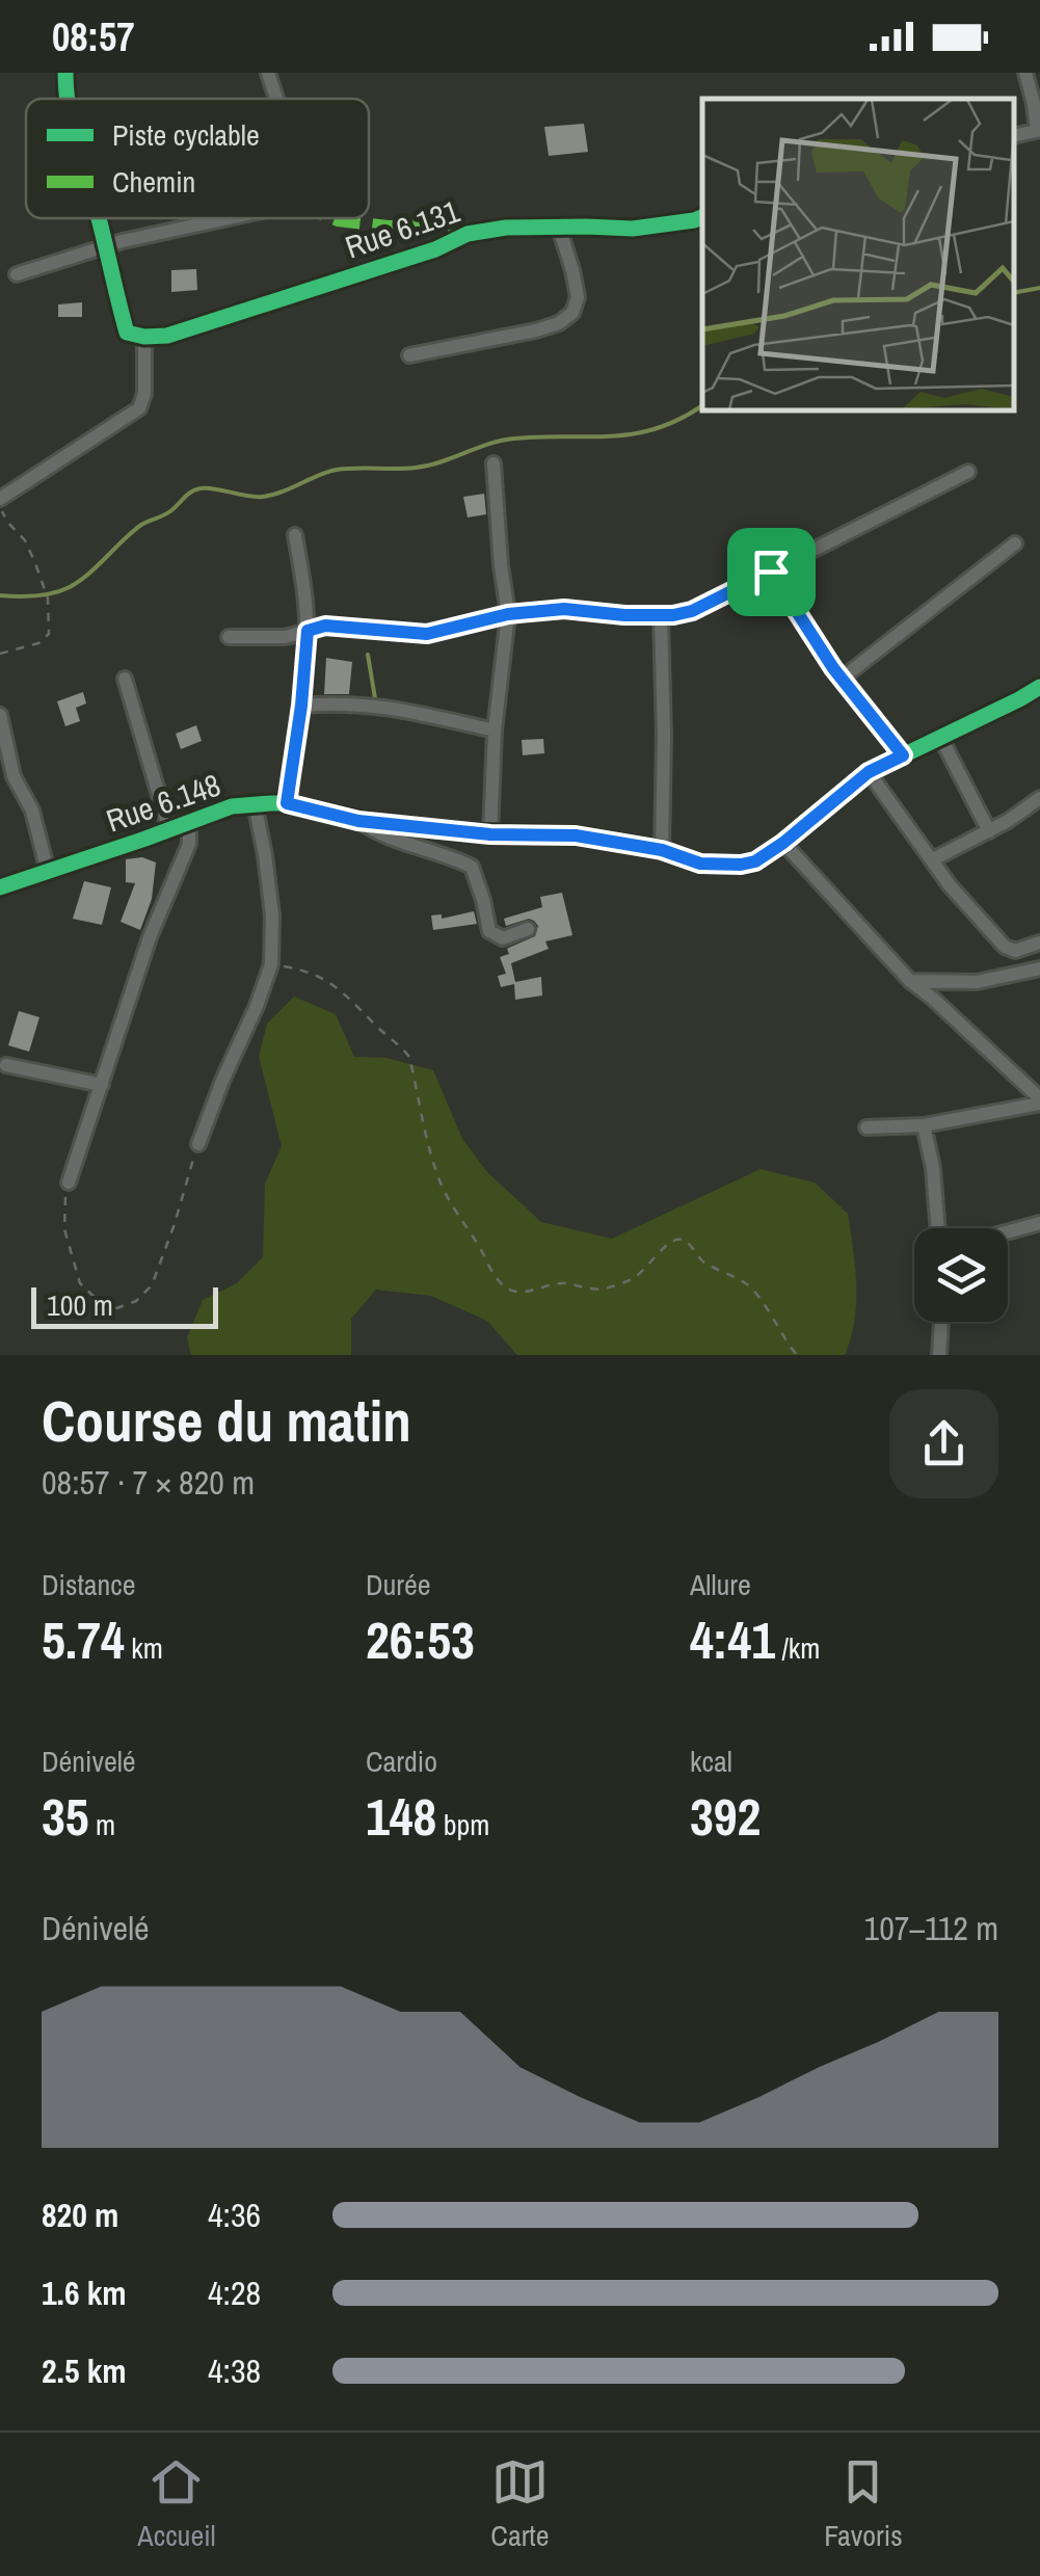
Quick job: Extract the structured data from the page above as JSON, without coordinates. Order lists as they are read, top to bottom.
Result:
{
  "streets": {
    "street": ["Rue 6.131", "Rue 6.148"]
  },
  "legend": ["Piste cyclable", "Chemin"],
  "scale_bar": "100 m",
  "page": {
    "status": "08:57",
    "scale": "100 m",
    "heading": ["Course du matin", "08:57 · 7 × 820 m"],
    "stats": [
      ["Distance", "5.74 km"],
      ["Durée", "26:53"],
      ["Allure", "4:41 /km"],
      ["Dénivelé", "35 m"],
      ["Cardio", "148 bpm"],
      ["kcal", "392"]
    ],
    "chart": ["Dénivelé", "107–112 m"],
    "list": [
      {
        "name": "820 m",
        "note": "4:36"
      },
      {
        "name": "1.6 km",
        "note": "4:28"
      },
      {
        "name": "2.5 km",
        "note": "4:38"
      }
    ],
    "tabs": ["Accueil", "Carte", "Favoris"]
  }
}
